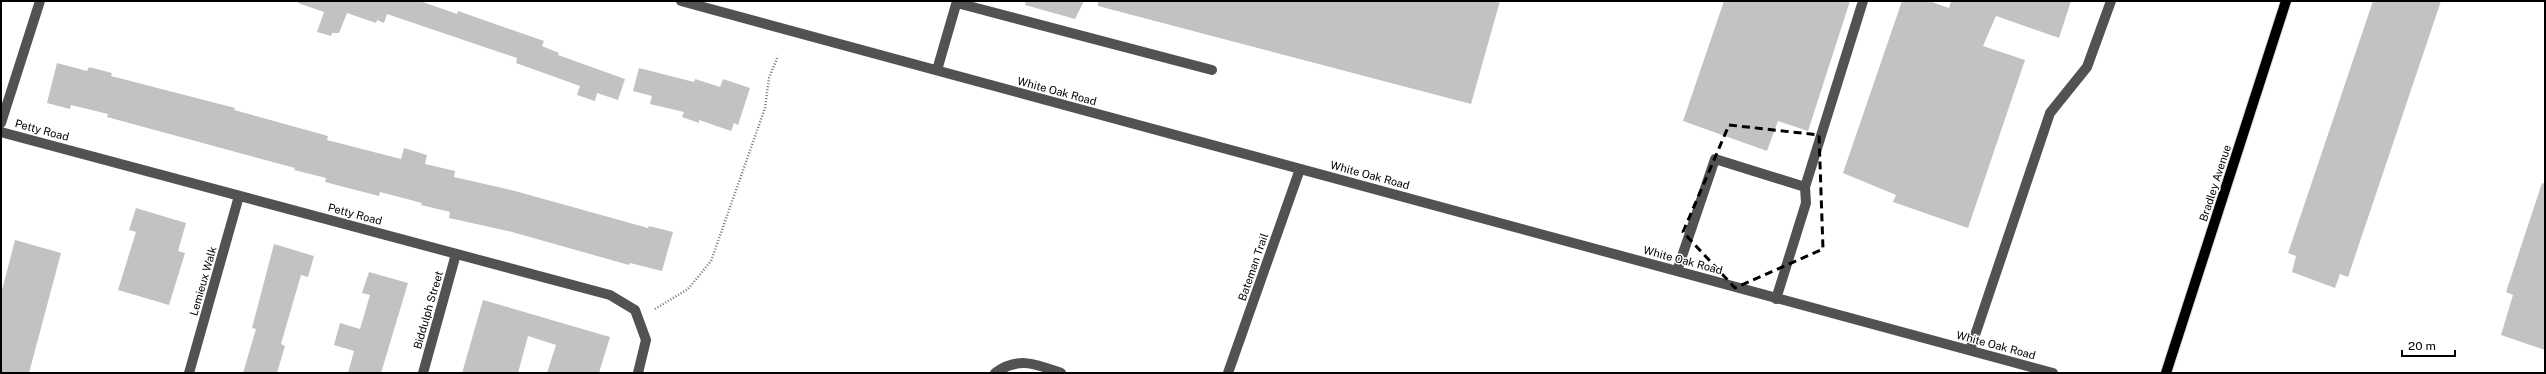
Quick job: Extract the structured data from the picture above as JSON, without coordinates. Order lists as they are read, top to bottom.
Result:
{
  "streets": {
    "main road": ["Bradley Avenue"],
    "street": [
      "White Oak Road",
      "Petty Road",
      "Bateman Trail",
      "Lemieux Walk",
      "Biddulph Street"
    ]
  },
  "crossings": [
    ["White Oak Road", "Bateman Trail"],
    ["Petty Road", "Lemieux Walk"],
    ["Petty Road", "Biddulph Street"]
  ],
  "scale_bar": "20 m"
}
